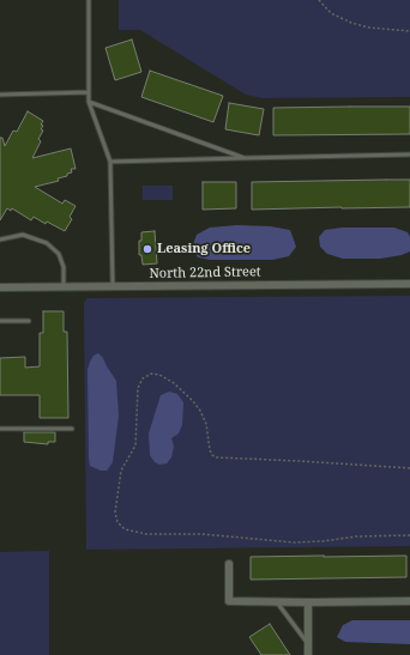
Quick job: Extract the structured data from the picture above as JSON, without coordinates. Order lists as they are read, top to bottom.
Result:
{
  "streets": {
    "street": ["North 22nd Street"]
  },
  "places": ["Leasing Office"]
}
